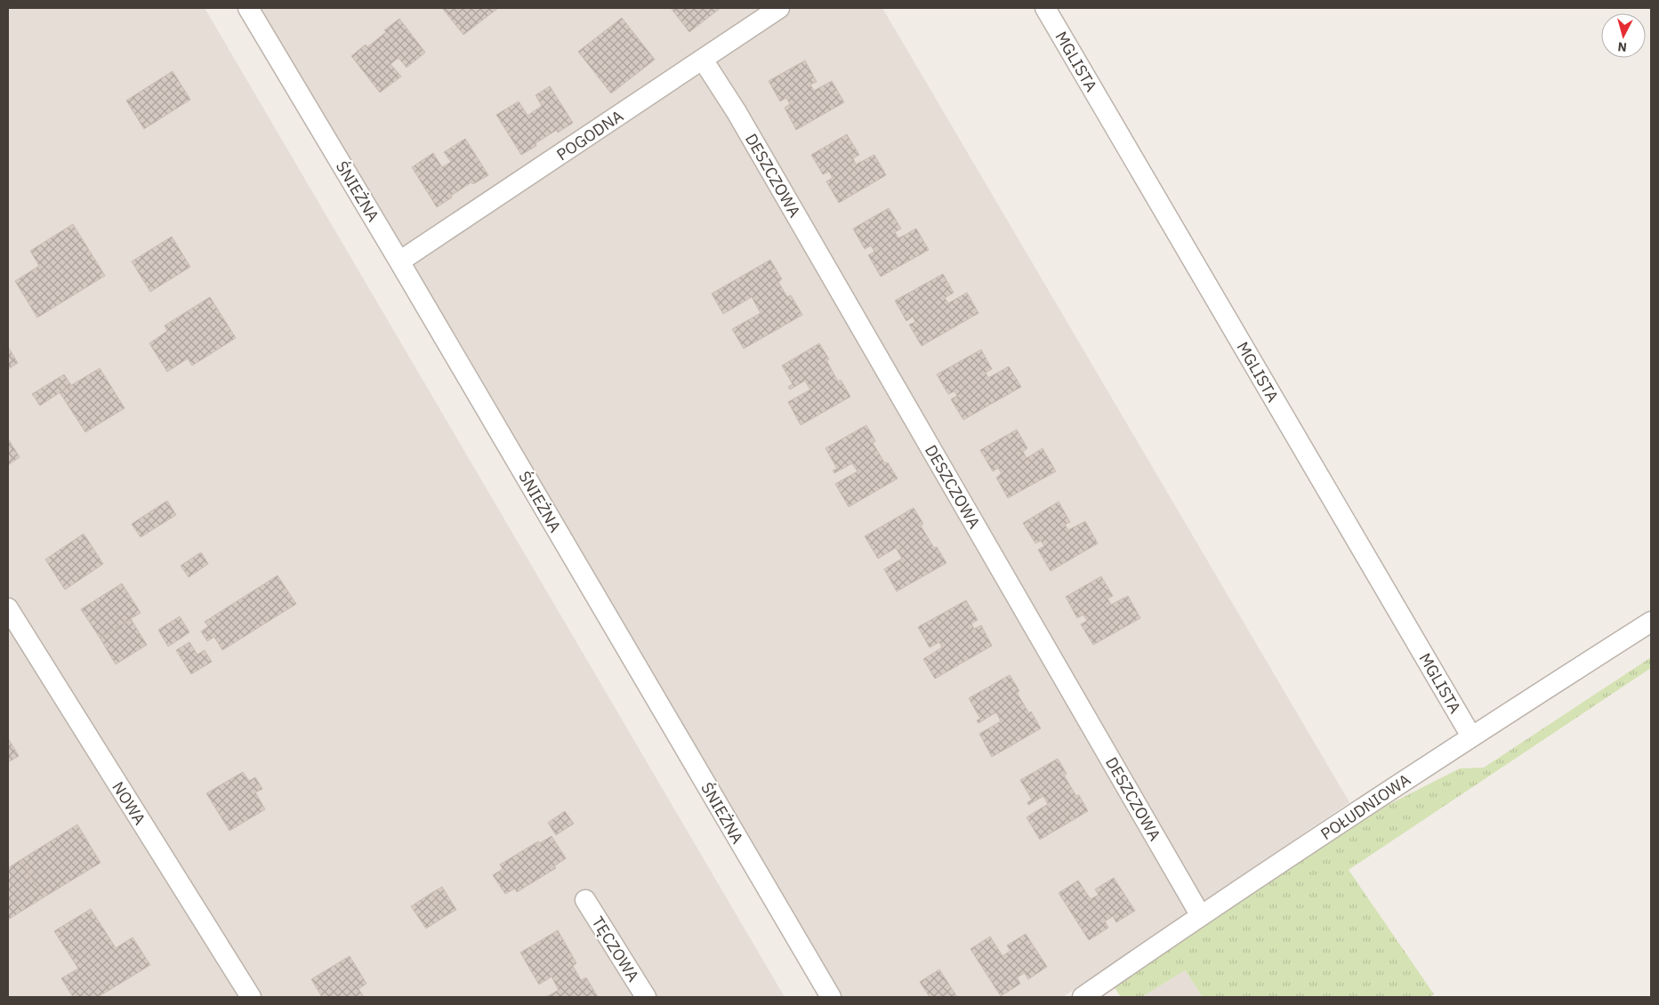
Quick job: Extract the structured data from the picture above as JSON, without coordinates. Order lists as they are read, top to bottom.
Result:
{
  "streets": {
    "street": [
      "MGLISTA",
      "POGODNA",
      "DESZCZOWA",
      "ŚNIEŻNA",
      "NOWA",
      "POŁUDNIOWA",
      "TĘCZOWA"
    ]
  },
  "crossings": [
    ["MGLISTA", "POŁUDNIOWA"],
    ["POGODNA", "DESZCZOWA"],
    ["POGODNA", "ŚNIEŻNA"],
    ["DESZCZOWA", "POŁUDNIOWA"]
  ],
  "north": "bottom"
}
